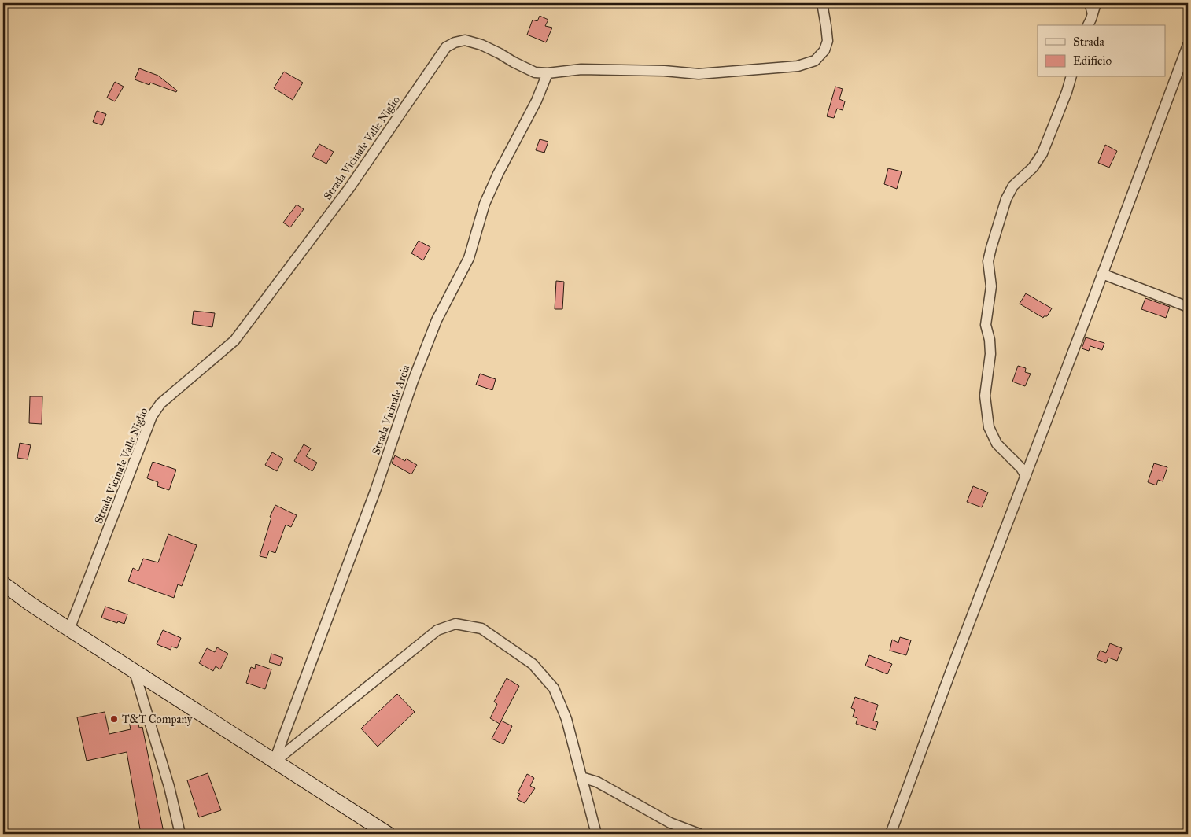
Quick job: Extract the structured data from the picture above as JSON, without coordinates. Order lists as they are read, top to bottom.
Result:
{
  "streets": {
    "street": ["Strada Vicinale Valle Niglio", "Strada Vicinale Arcia"]
  },
  "crossings": [
    ["Strada Vicinale Valle Niglio", "Strada Vicinale Arcia"]
  ],
  "places": ["T&T Company"],
  "legend": ["Strada", "Edificio"]
}
